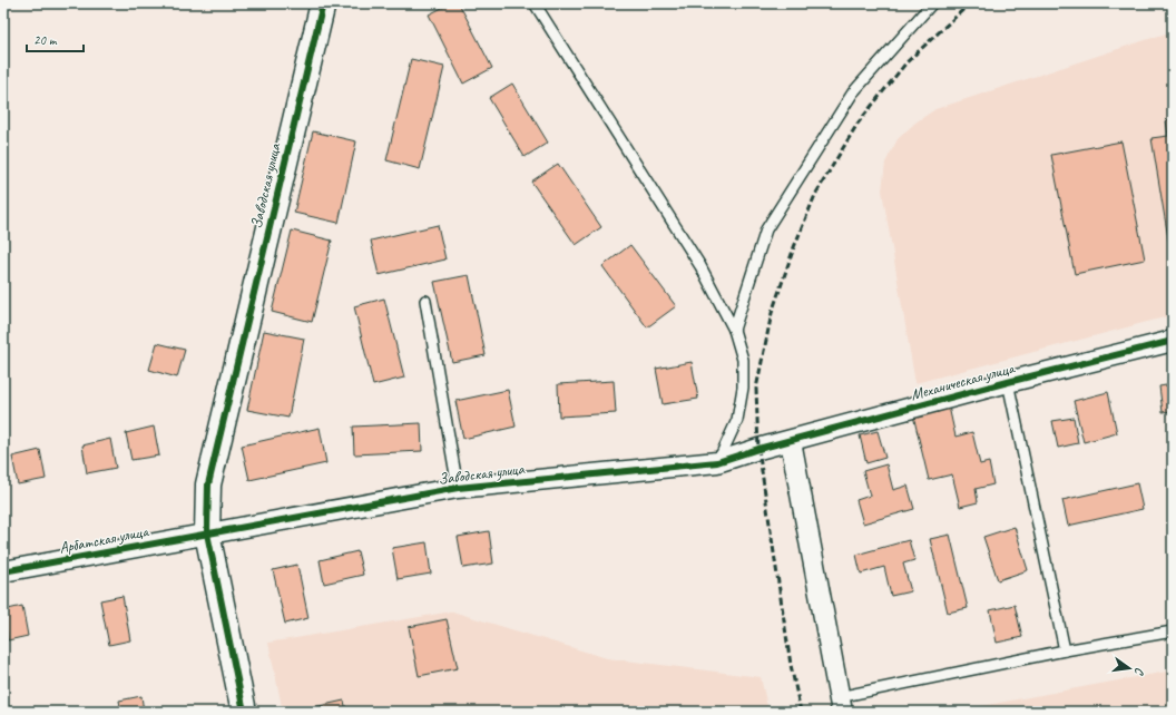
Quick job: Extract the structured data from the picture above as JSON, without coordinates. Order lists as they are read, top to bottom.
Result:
{
  "streets": {
    "street": ["Заводская улица", "Механическая улица", "Арбатская улица"]
  },
  "crossings": [
    ["Заводская улица", "Механическая улица"],
    ["Заводская улица", "Арбатская улица"]
  ],
  "scale_bar": "20 m",
  "north": "right"
}
